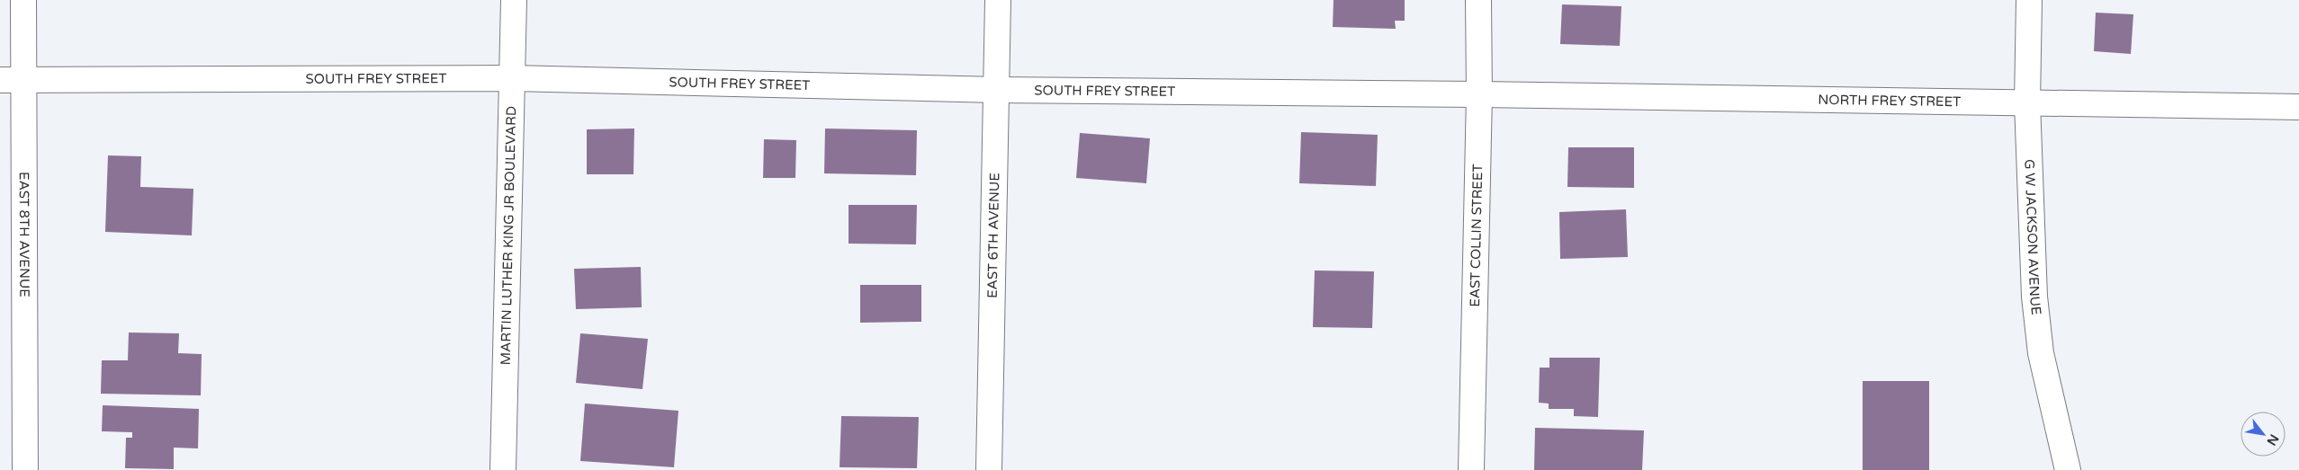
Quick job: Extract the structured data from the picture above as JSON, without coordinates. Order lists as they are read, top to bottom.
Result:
{
  "streets": {
    "street": [
      "SOUTH FREY STREET",
      "NORTH FREY STREET",
      "EAST 8TH AVENUE",
      "MARTIN LUTHER KING JR BOULEVARD",
      "EAST 6TH AVENUE",
      "EAST COLLIN STREET",
      "G W JACKSON AVENUE"
    ]
  },
  "crossings": [
    ["SOUTH FREY STREET", "NORTH FREY STREET"],
    ["SOUTH FREY STREET", "EAST 8TH AVENUE"],
    ["SOUTH FREY STREET", "MARTIN LUTHER KING JR BOULEVARD"],
    ["SOUTH FREY STREET", "EAST 6TH AVENUE"],
    ["SOUTH FREY STREET", "EAST COLLIN STREET"],
    ["NORTH FREY STREET", "EAST COLLIN STREET"],
    ["NORTH FREY STREET", "G W JACKSON AVENUE"]
  ],
  "north": "bottom right"
}
